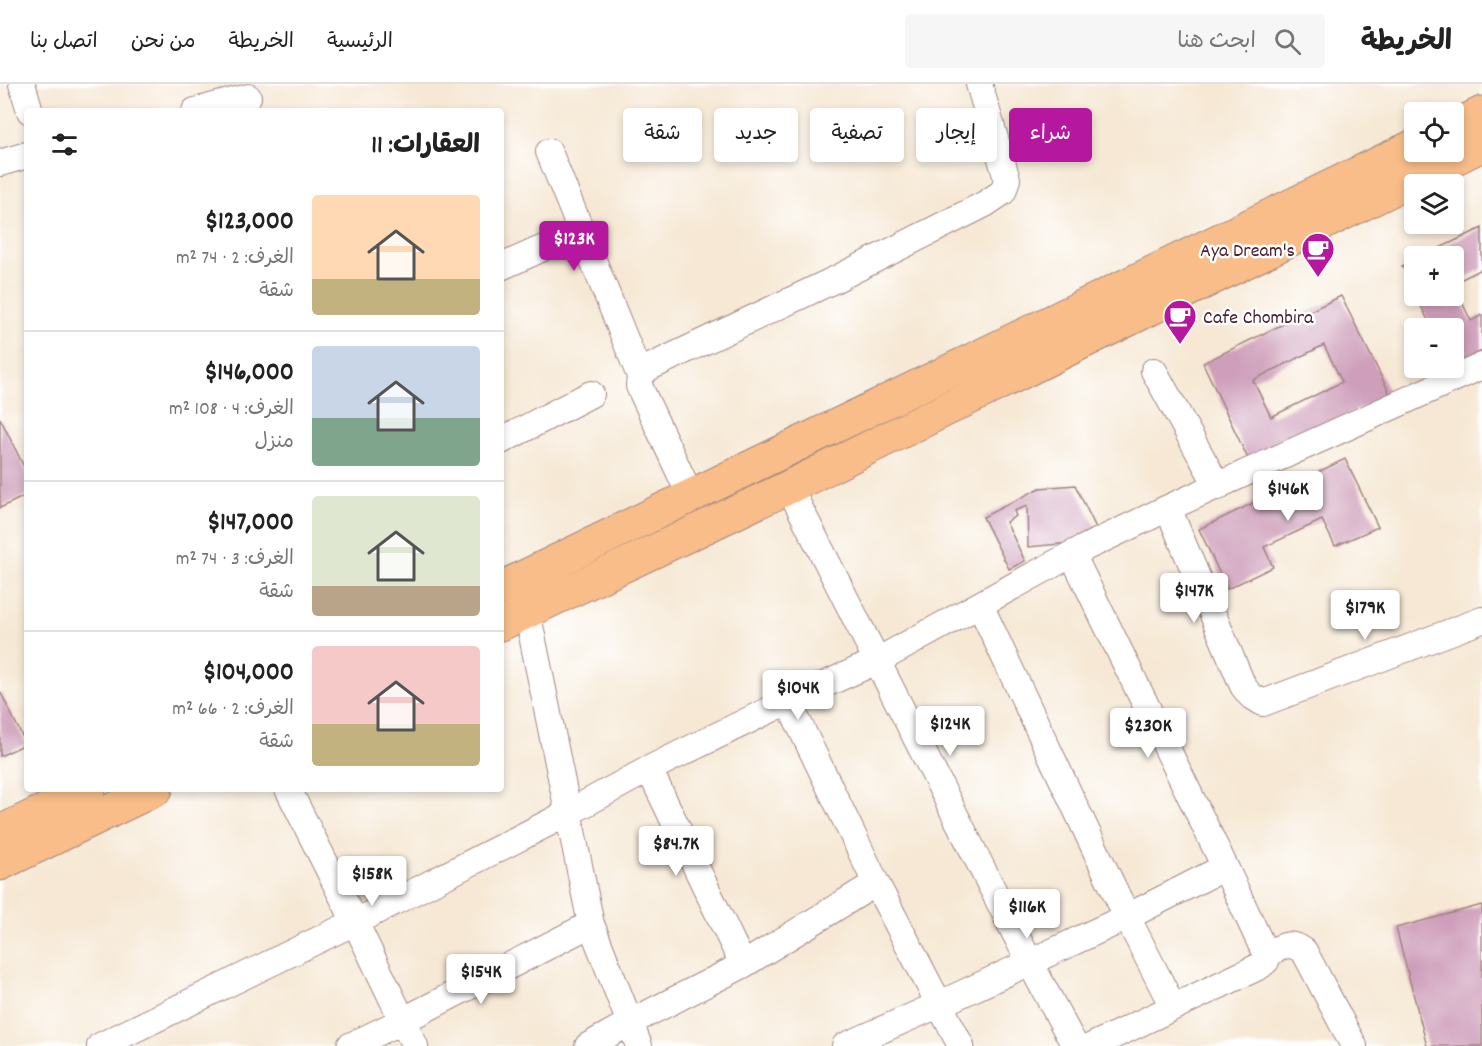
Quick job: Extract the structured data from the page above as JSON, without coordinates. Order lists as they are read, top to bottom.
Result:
{
  "places": {
    "cafe": ["Aya Dream's", "Cafe Chombira"]
  },
  "page": {
    "header": "الخريطة",
    "search": "ابحث هنا",
    "nav": [
      "الرئيسية",
      "الخريطة",
      "من نحن",
      "اتصل بنا"
    ],
    "map_buttons": ["+", "−"],
    "chip": [
      "شراء",
      "إيجار",
      "تصفية",
      "جديد",
      "شقة"
    ],
    "heading": "العقارات: 11",
    "list": [
      {
        "name": "$123,000",
        "note": "الغرف: 2 · 74 m² · شقة"
      },
      {
        "name": "$146,000",
        "note": "الغرف: 4 · 108 m² · منزل"
      },
      {
        "name": "$147,000",
        "note": "الغرف: 3 · 74 m² · شقة"
      },
      {
        "name": "$104,000",
        "note": "الغرف: 2 · 66 m² · شقة"
      }
    ],
    "price": [
      "$123K",
      "$146K",
      "$147K",
      "$179K",
      "$104K",
      "$124K",
      "$230K",
      "$84.7K",
      "$158K",
      "$116K",
      "$154K"
    ]
  }
}
